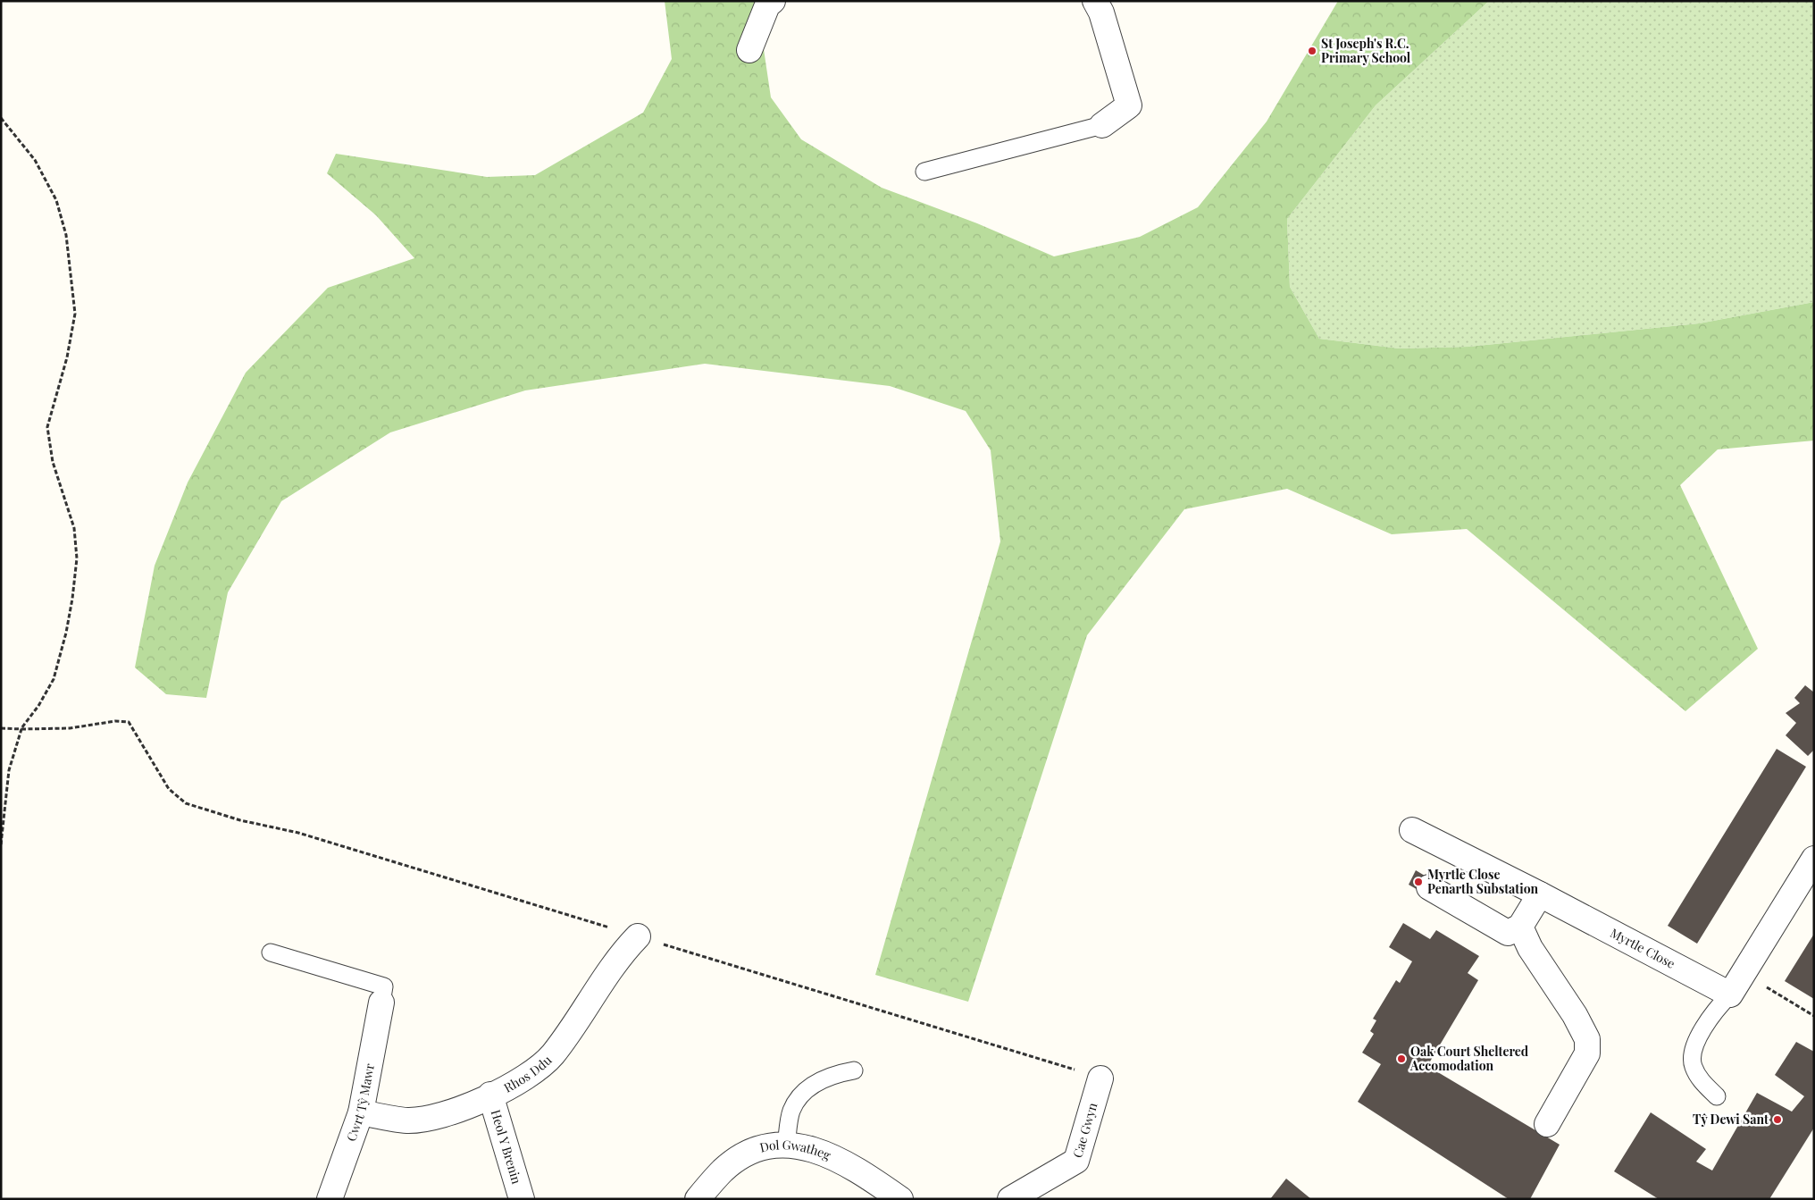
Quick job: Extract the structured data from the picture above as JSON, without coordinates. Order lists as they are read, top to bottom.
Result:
{
  "streets": {
    "street": [
      "Myrtle Close",
      "Rhos Ddu",
      "Cwrt Tŷ Mawr",
      "Cae Gwyn",
      "Heol Y Brenin",
      "Dol Gwatheg"
    ]
  },
  "crossings": [
    ["Rhos Ddu", "Cwrt Tŷ Mawr"],
    ["Rhos Ddu", "Heol Y Brenin"]
  ],
  "places": [
    "St Joseph's R.C. Primary School",
    "Myrtle Close Penarth Substation",
    "Oak Court Sheltered Accomodation",
    "Tŷ Dewi Sant"
  ]
}
